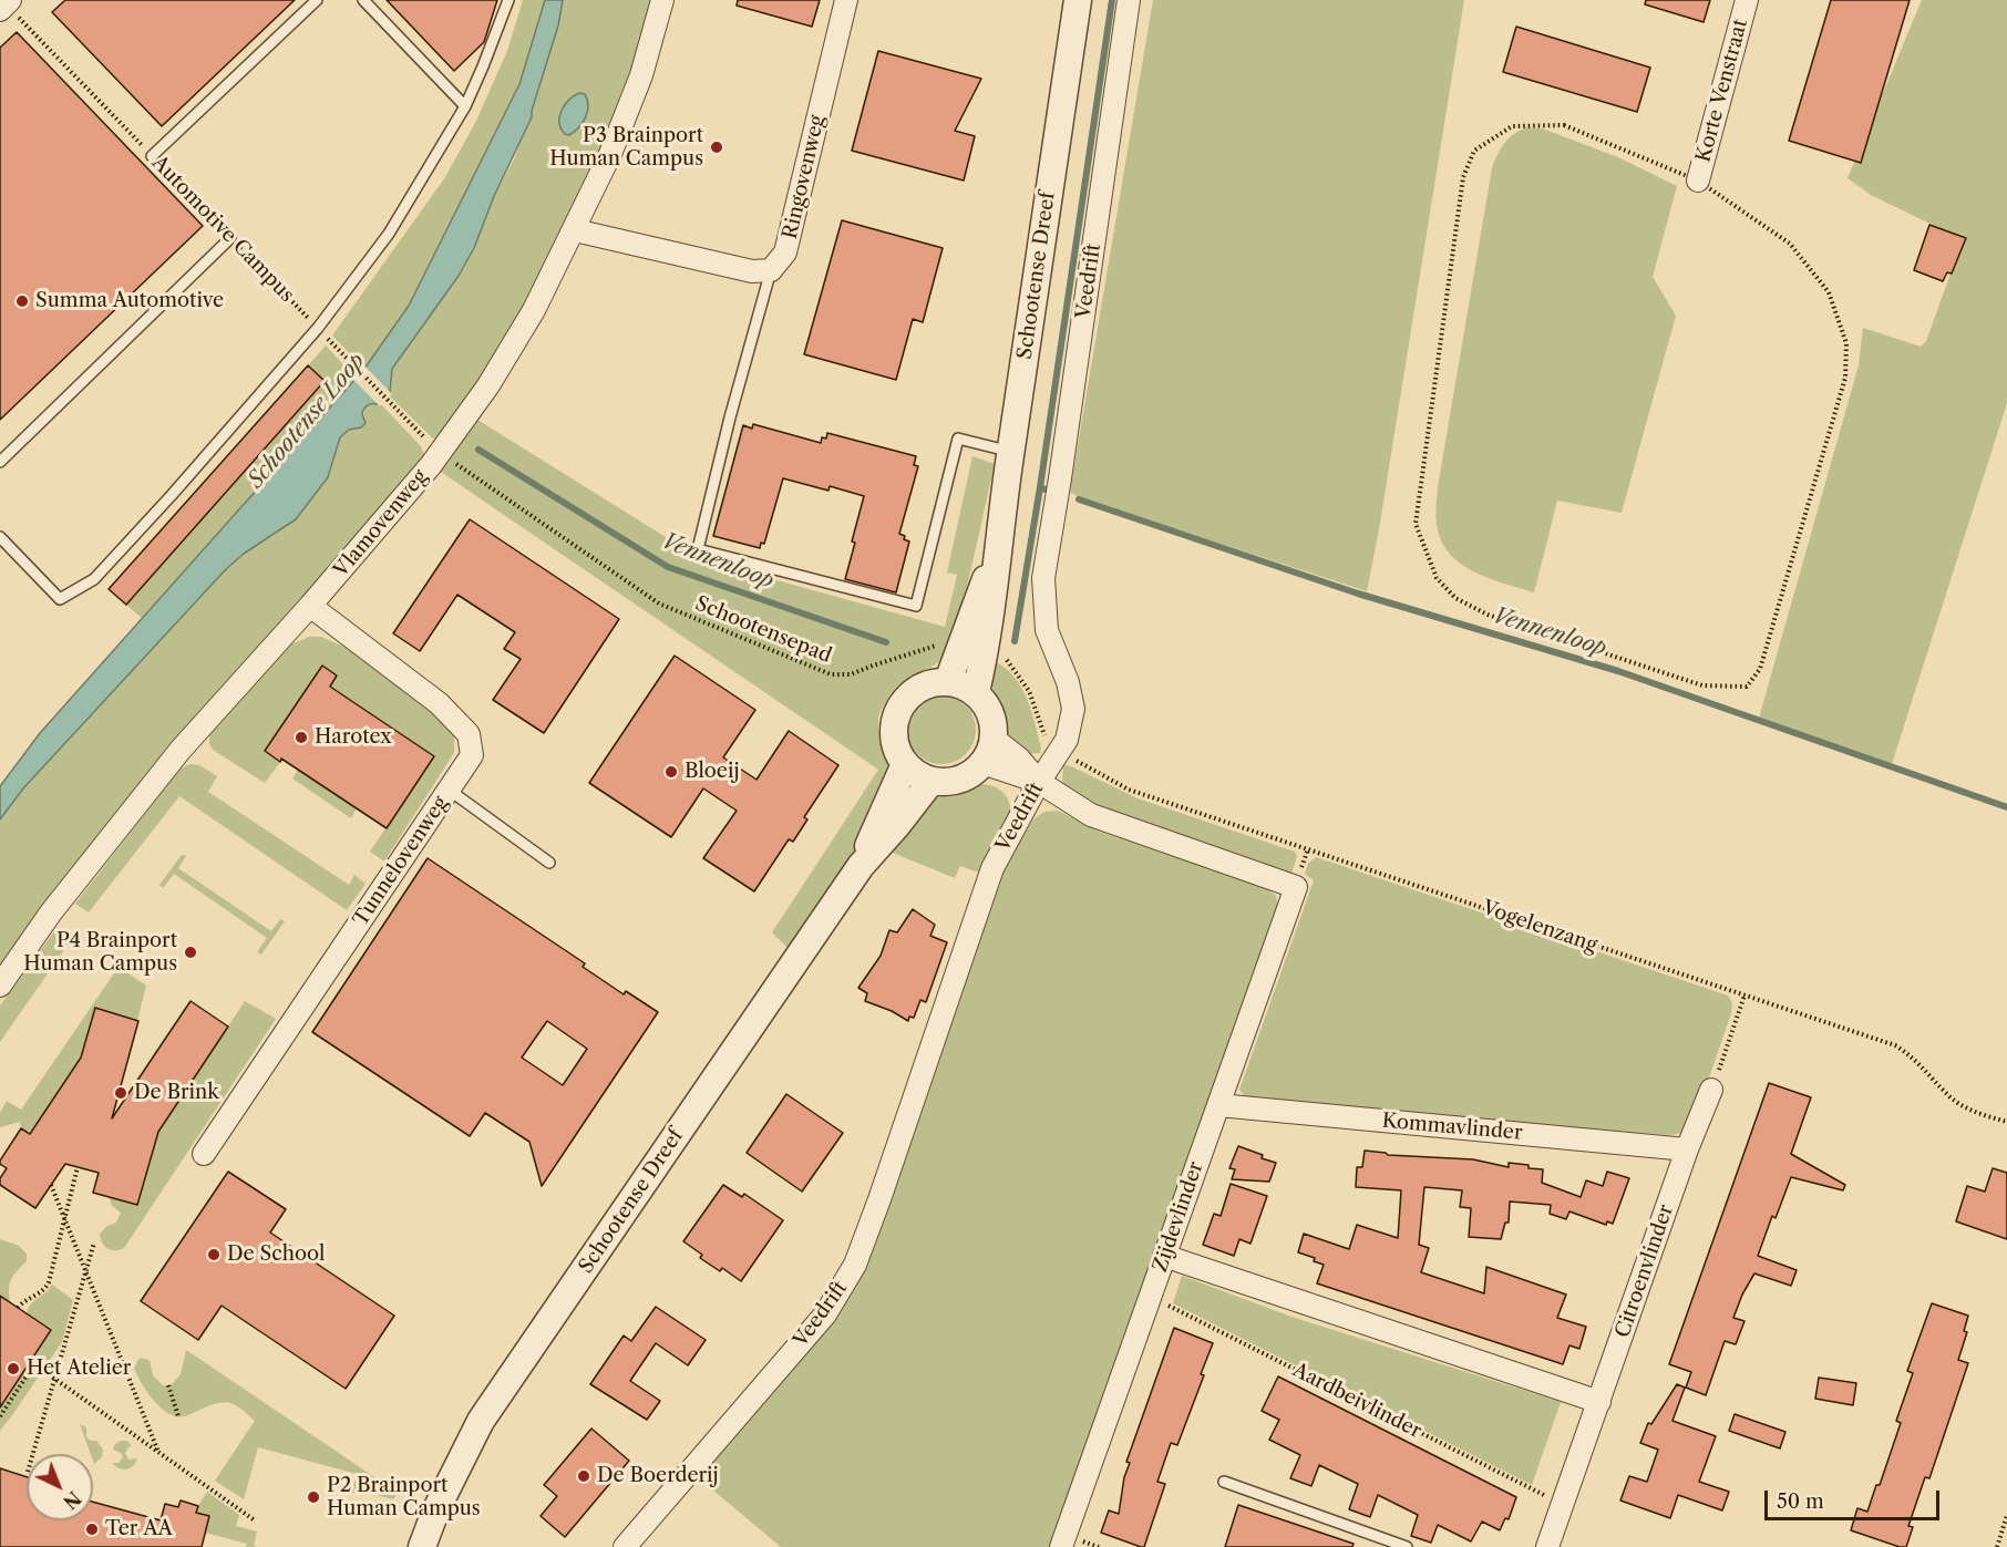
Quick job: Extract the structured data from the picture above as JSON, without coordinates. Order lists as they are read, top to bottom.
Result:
{
  "streets": {
    "street": [
      "Korte Venstraat",
      "Ringovenweg",
      "Schootense Dreef",
      "Veedrift",
      "Vlamovenweg",
      "Tunnelovenweg",
      "Kommavlinder",
      "Zijdevlinder",
      "Citroenvlinder"
    ],
    "path": [
      "Automotive Campus",
      "Schootensepad",
      "Vogelenzang",
      "Aardbeivlinder"
    ]
  },
  "crossings": [
    ["Automotive Campus", "Vlamovenweg"],
    ["Automotive Campus", "Schootensepad"],
    ["Schootense Dreef", "Schootensepad"],
    ["Veedrift", "Vogelenzang"],
    ["Veedrift", "Zijdevlinder"],
    ["Vlamovenweg", "Schootensepad"],
    ["Vlamovenweg", "Tunnelovenweg"],
    ["Kommavlinder", "Zijdevlinder"],
    ["Kommavlinder", "Citroenvlinder"],
    ["Zijdevlinder", "Aardbeivlinder"],
    ["Citroenvlinder", "Aardbeivlinder"]
  ],
  "water": ["Schootense Loop", "Vennenloop"],
  "places": [
    "P3 Brainport Human Campus",
    "Summa Automotive",
    "Harotex",
    "Bloeij",
    "P4 Brainport Human Campus",
    "De Brink",
    "De School",
    "Het Atelier",
    "De Boerderij",
    "P2 Brainport Human Campus",
    "Ter AA"
  ],
  "scale_bar": "50 m",
  "north": "bottom right"
}
